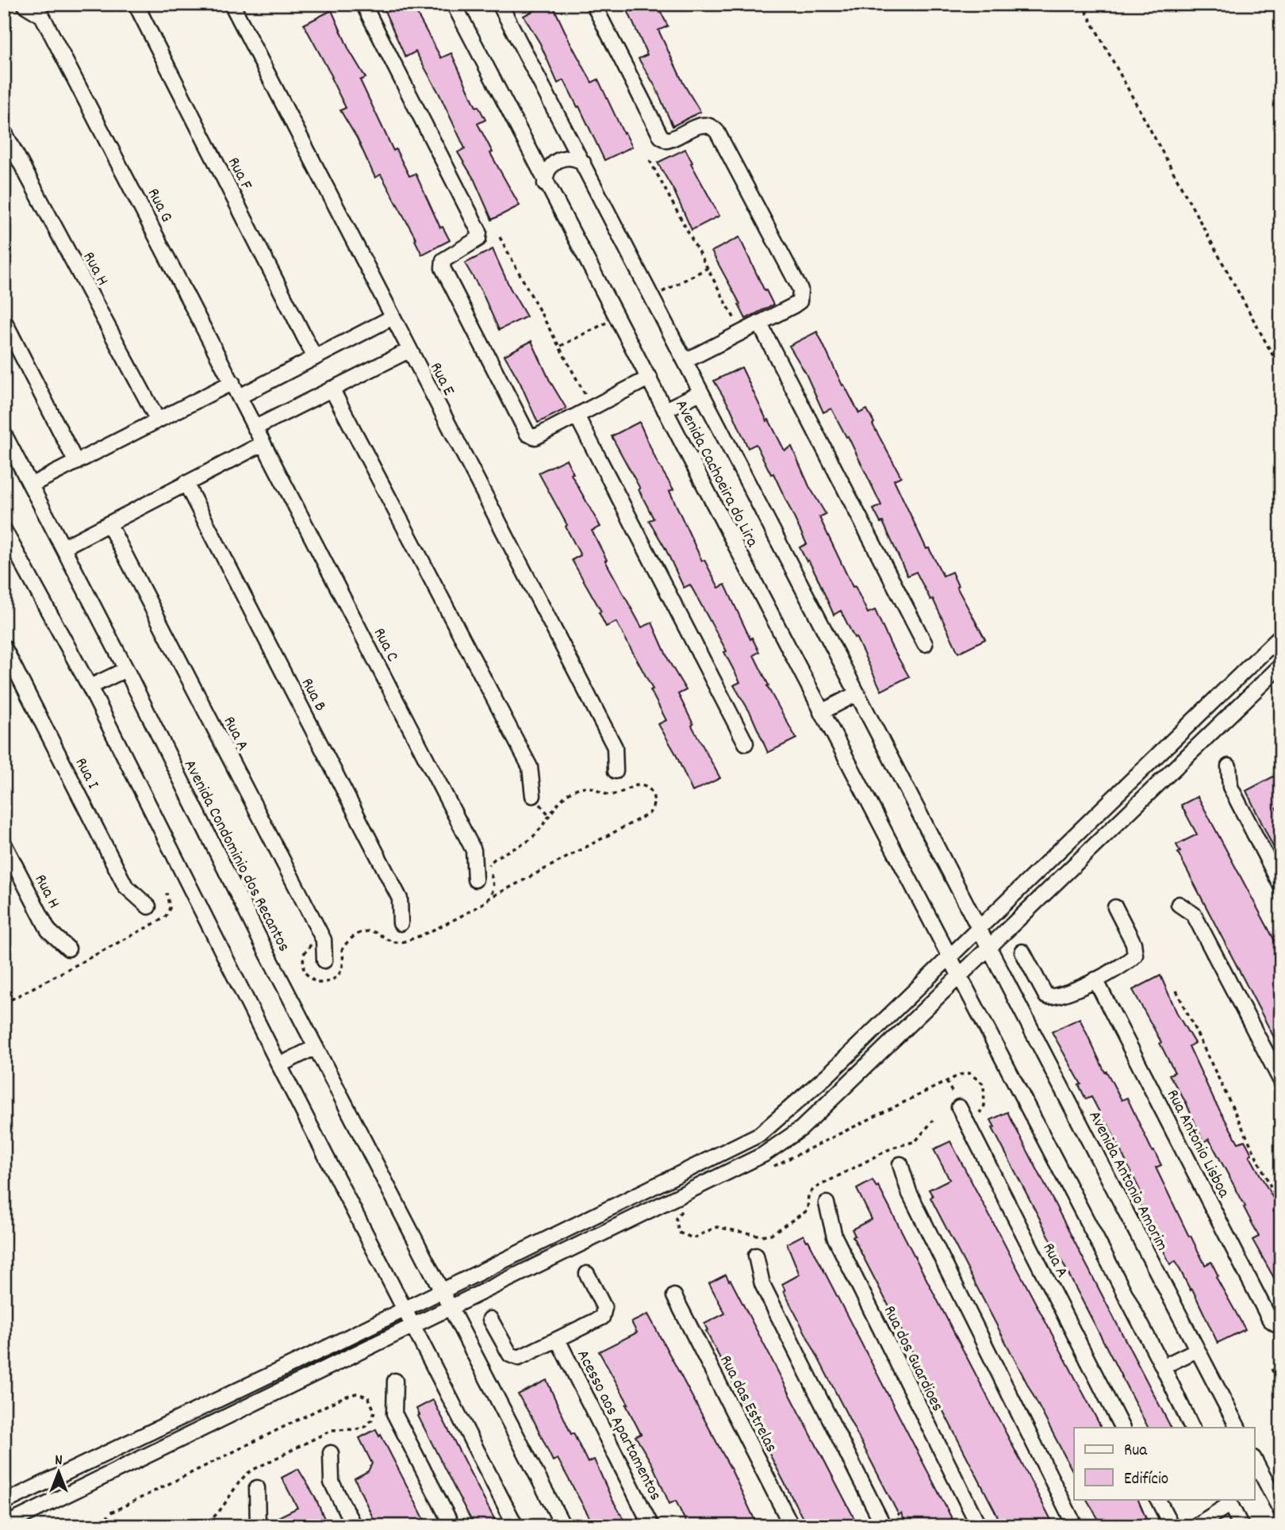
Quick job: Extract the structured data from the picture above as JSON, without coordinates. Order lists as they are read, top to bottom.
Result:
{
  "streets": {
    "street": [
      "Rua F",
      "Rua G",
      "Rua H",
      "Rua E",
      "Avenida Cachoeira do Lira",
      "Rua C",
      "Rua B",
      "Rua A",
      "Rua I",
      "Avenida Condominio dos Recantos",
      "Rua Antonio Lisboa",
      "Avenida Antonio Amorim",
      "Rua dos Guardioes",
      "Rua das Estrelas",
      "Acesso aos Apartamentos"
    ]
  },
  "crossings": [
    ["Rua G", "Rua C"],
    ["Avenida Cachoeira do Lira", "Avenida Antonio Amorim"]
  ],
  "legend": ["Rua", "Edifício"],
  "north": "top"
}
